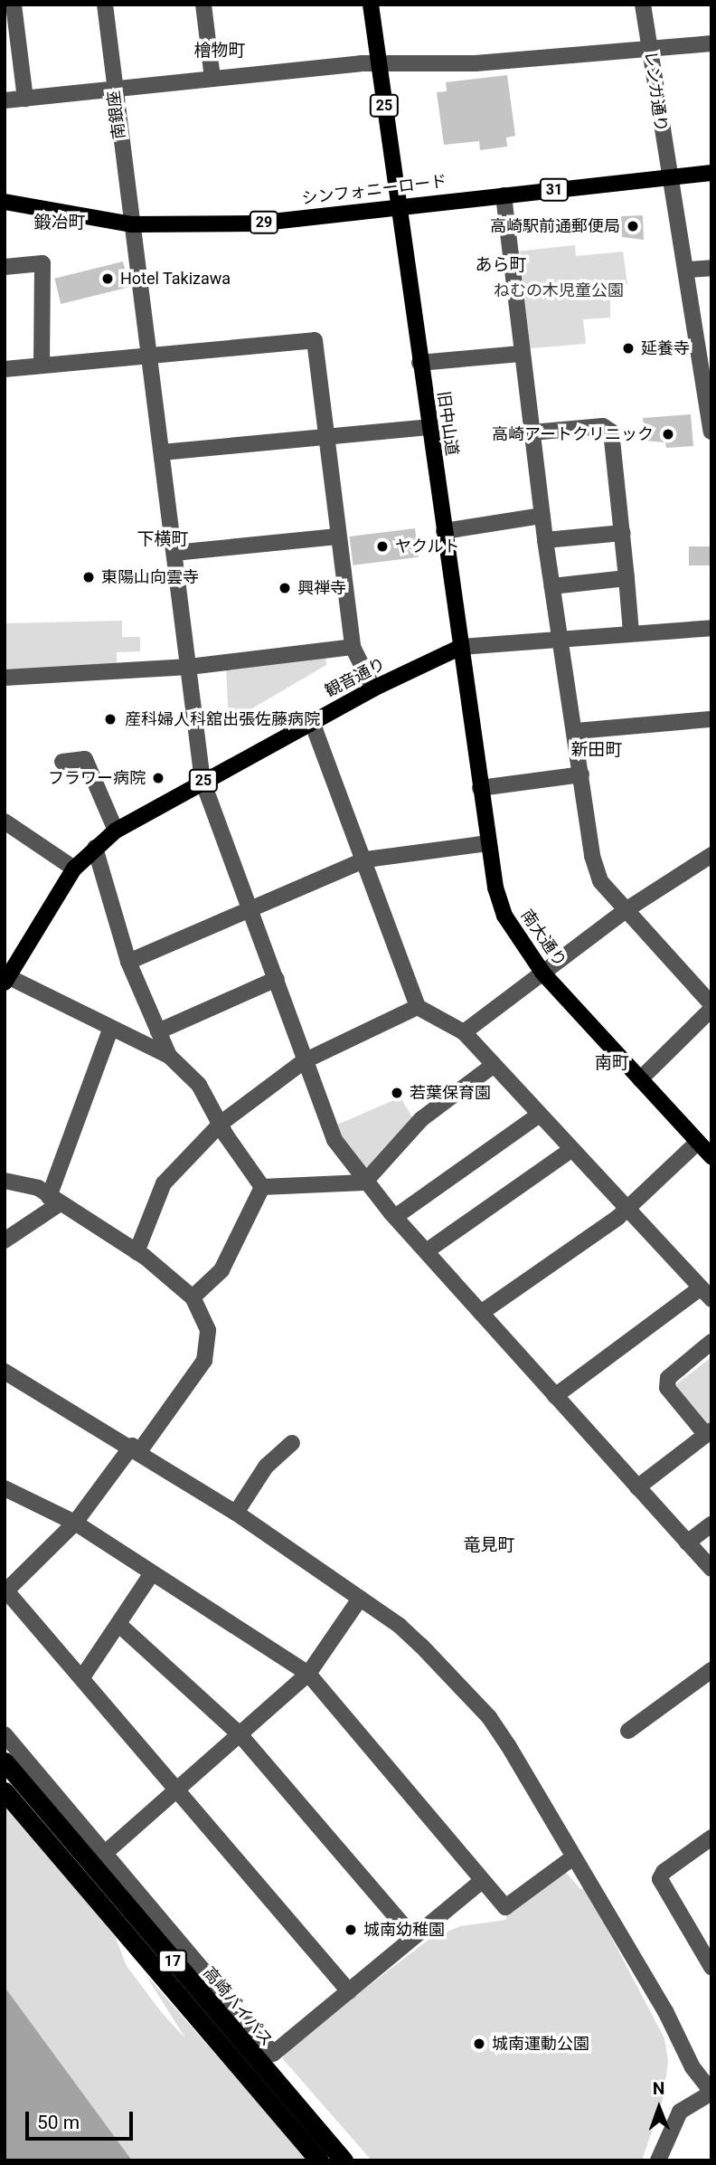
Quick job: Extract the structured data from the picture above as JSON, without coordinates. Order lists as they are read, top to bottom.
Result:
{
  "streets": {
    "highway": ["17", "高崎バイパス"],
    "main road": [
      "25",
      "シンフォニーロード",
      "31",
      "29",
      "旧中山道",
      "観音通り",
      "南大通り"
    ],
    "street": ["レンガ通り", "南銀座"]
  },
  "crossings": [
    ["レンガ通り", "シンフォニーロード"],
    ["25", "シンフォニーロード"],
    ["25", "旧中山道"],
    ["南銀座", "シンフォニーロード"],
    ["南銀座", "観音通り"],
    ["シンフォニーロード", "旧中山道"],
    ["旧中山道", "観音通り"],
    ["旧中山道", "南大通り"],
    ["観音通り", "南大通り"]
  ],
  "districts": [
    "檜物町",
    "鍛冶町",
    "あら町",
    "下横町",
    "新田町",
    "南町",
    "竜見町"
  ],
  "parks": ["ねむの木児童公園"],
  "places": [
    "高崎駅前通郵便局",
    "Hotel Takizawa",
    "延養寺",
    "高崎アートクリニック",
    "ヤクルト",
    "東陽山向雲寺",
    "興禅寺",
    "産科婦人科舘出張佐藤病院",
    "フラワー病院",
    "若葉保育園",
    "城南幼稚園",
    "城南運動公園"
  ],
  "scale_bar": "50 m",
  "north": "top"
}
